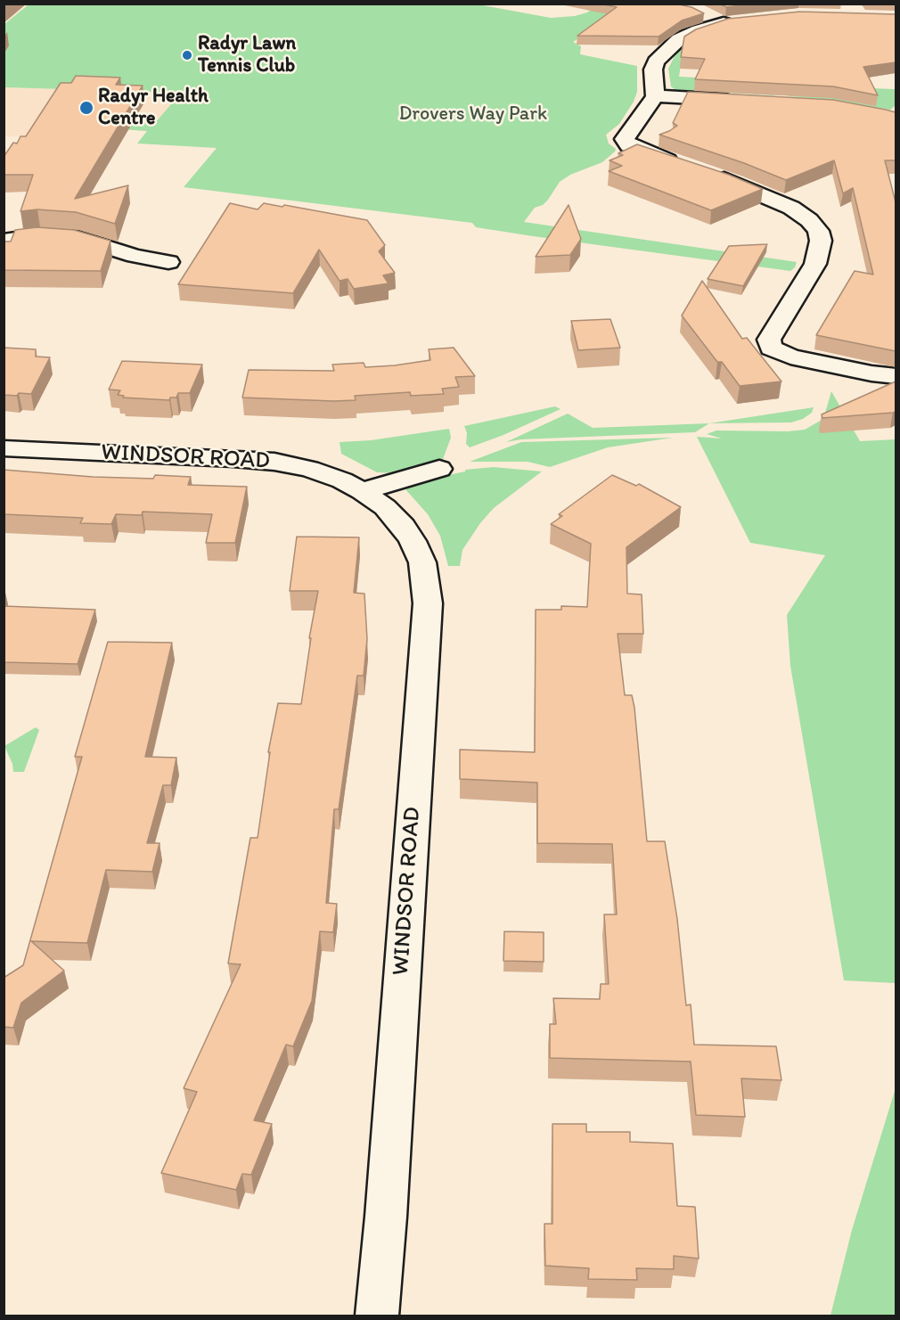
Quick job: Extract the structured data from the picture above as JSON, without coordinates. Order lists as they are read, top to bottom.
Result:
{
  "streets": {
    "street": ["WINDSOR ROAD"]
  },
  "parks": ["Drovers Way Park"],
  "places": ["Radyr Lawn Tennis Club", "Radyr Health Centre"]
}
